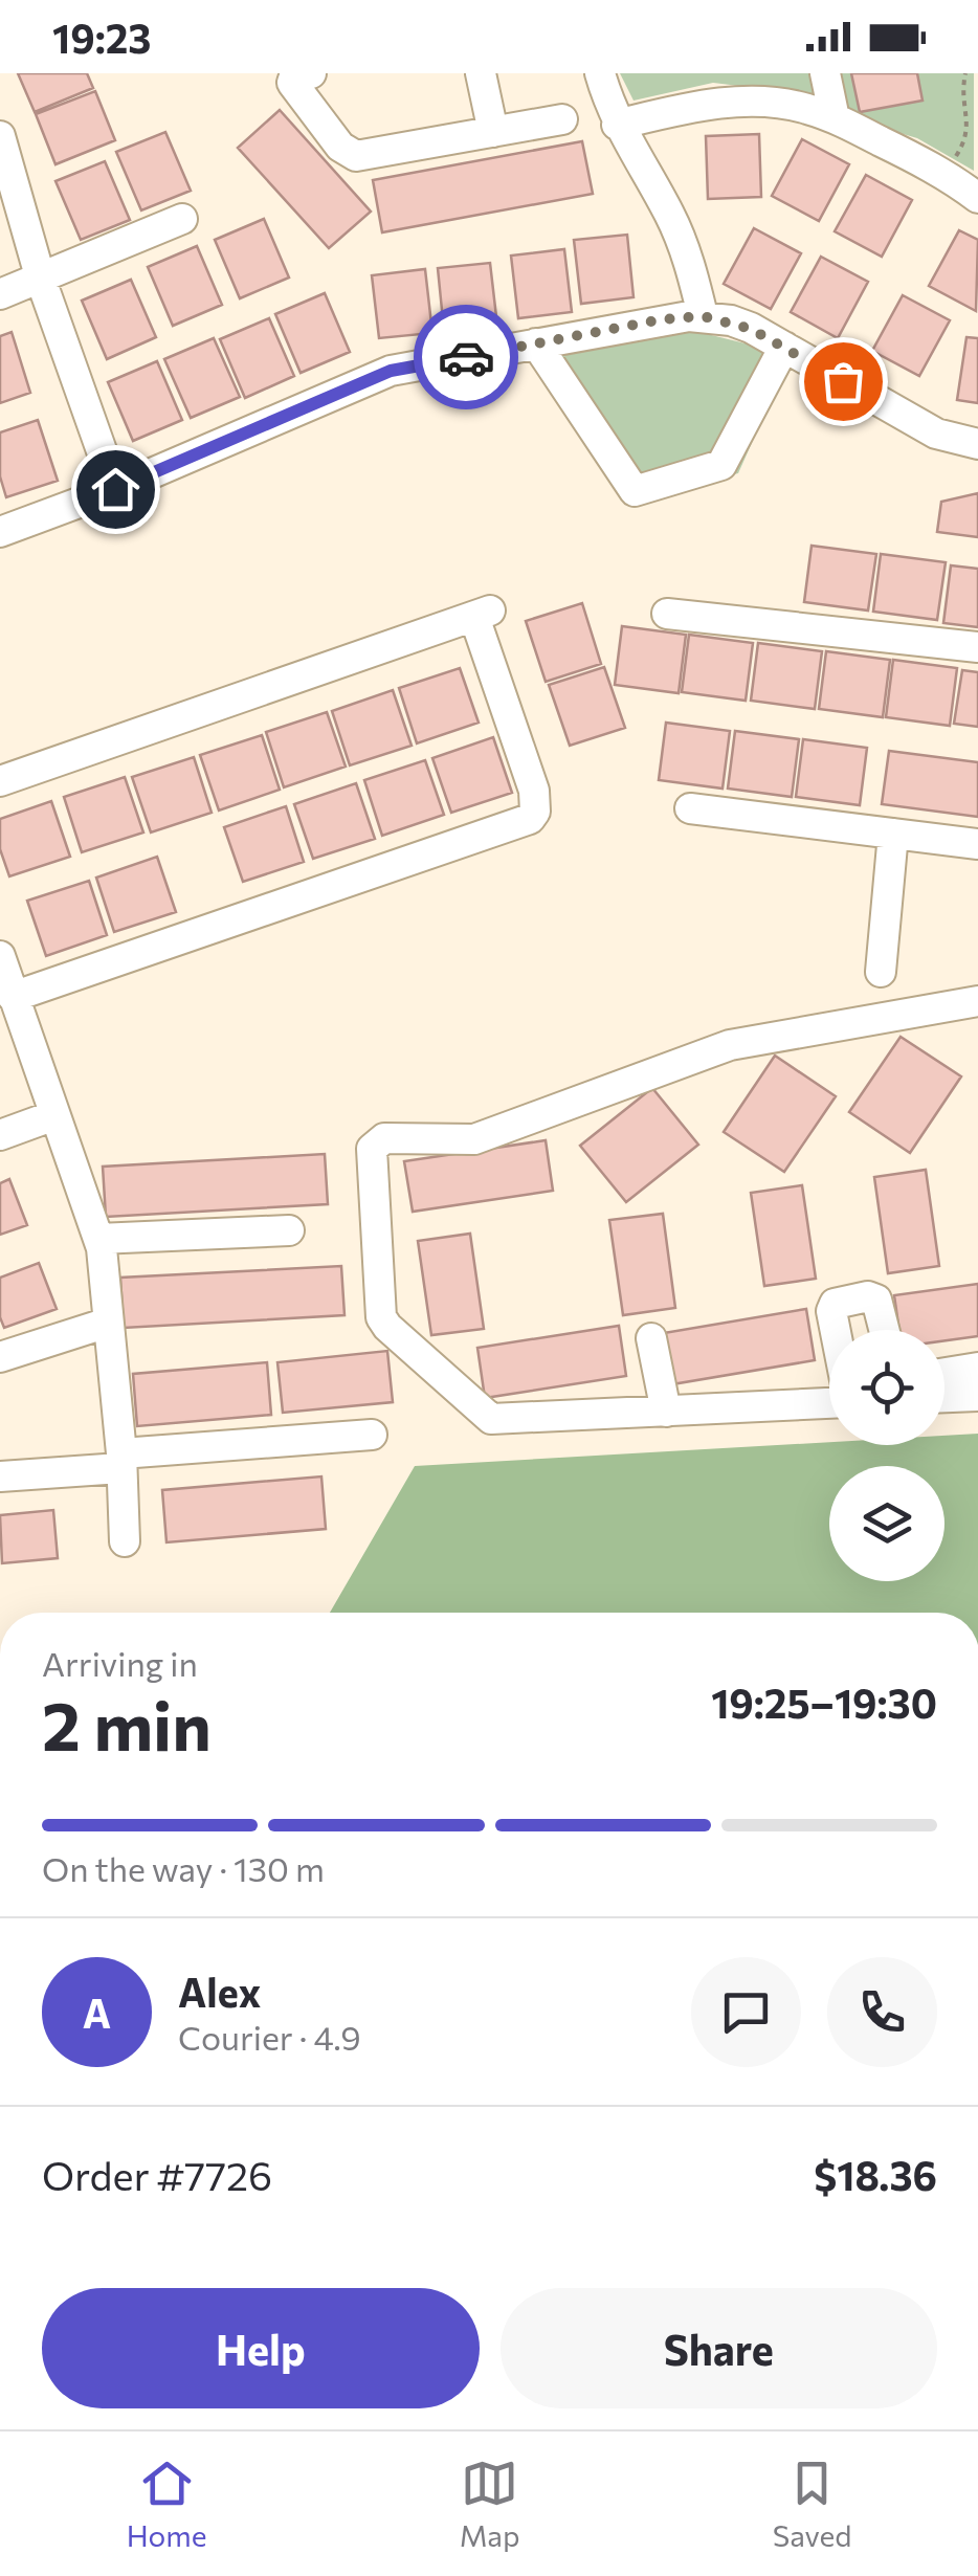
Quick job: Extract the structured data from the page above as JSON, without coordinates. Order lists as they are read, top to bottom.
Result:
{
  "page": {
    "status": "19:23",
    "heading": ["2 min", "Arriving in", "19:25–19:30"],
    "panel": [
      "Alex",
      "Courier · 4.9",
      "Order #7726",
      "$18.36"
    ],
    "bar": "On the way · 130 m",
    "round": "A",
    "buttons": ["Help", "Share"],
    "tabs": ["Home", "Map", "Saved"]
  }
}
